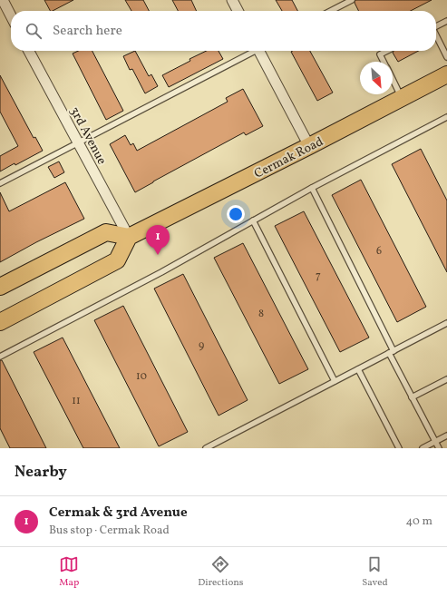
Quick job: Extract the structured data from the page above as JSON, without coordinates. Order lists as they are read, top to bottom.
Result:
{
  "streets": {
    "main road": ["Cermak Road"],
    "street": ["3rd Avenue"]
  },
  "crossings": [
    ["3rd Avenue", "Cermak Road"]
  ],
  "house_numbers": [
    "6",
    "7",
    "8",
    "9",
    "10",
    "11"
  ],
  "north": "bottom right",
  "page": {
    "search": "Search here",
    "pins": "1",
    "heading": "Nearby",
    "list": [
      {
        "mark": "1",
        "name": "Cermak & 3rd Avenue",
        "note": "Bus stop · Cermak Road",
        "value": "40 m"
      }
    ],
    "nav": ["Map", "Directions", "Saved"]
  }
}
